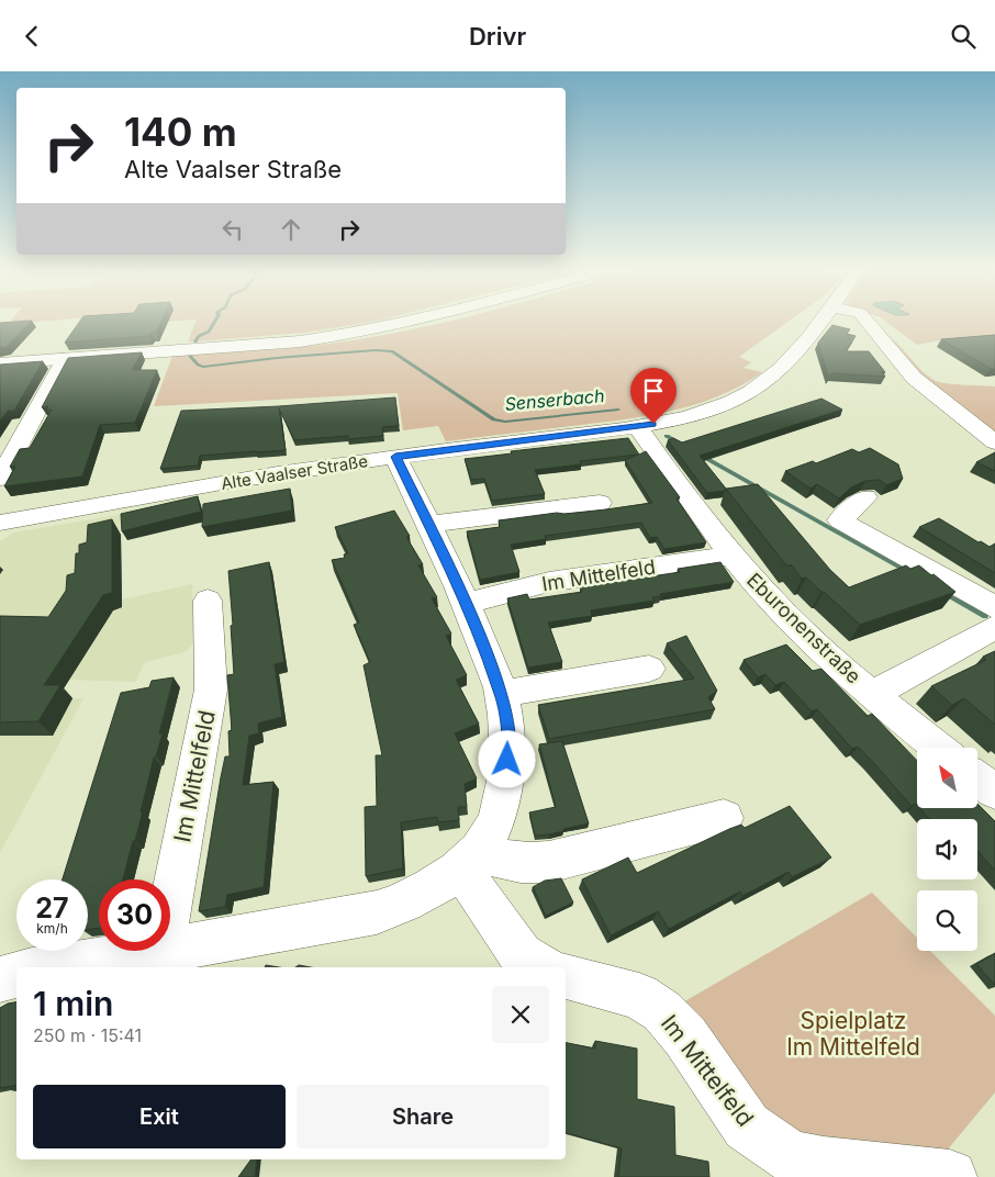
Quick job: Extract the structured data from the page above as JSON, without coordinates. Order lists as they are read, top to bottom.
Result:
{
  "streets": {
    "street": ["Alte Vaalser Straße", "Im Mittelfeld", "Eburonenstraße"]
  },
  "crossings": [
    ["Alte Vaalser Straße", "Eburonenstraße"],
    ["Im Mittelfeld", "Eburonenstraße"]
  ],
  "water": ["Senserbach"],
  "parks": ["Spielplatz Im Mittelfeld"],
  "north": "top left",
  "page": {
    "header": "Drivr",
    "turn": ["140 m", "Alte Vaalser Straße"],
    "speed": "27 km/h",
    "limit": "30",
    "heading": ["1 min", "250 m · 15:41"],
    "buttons": ["Exit", "Share"]
  }
}
